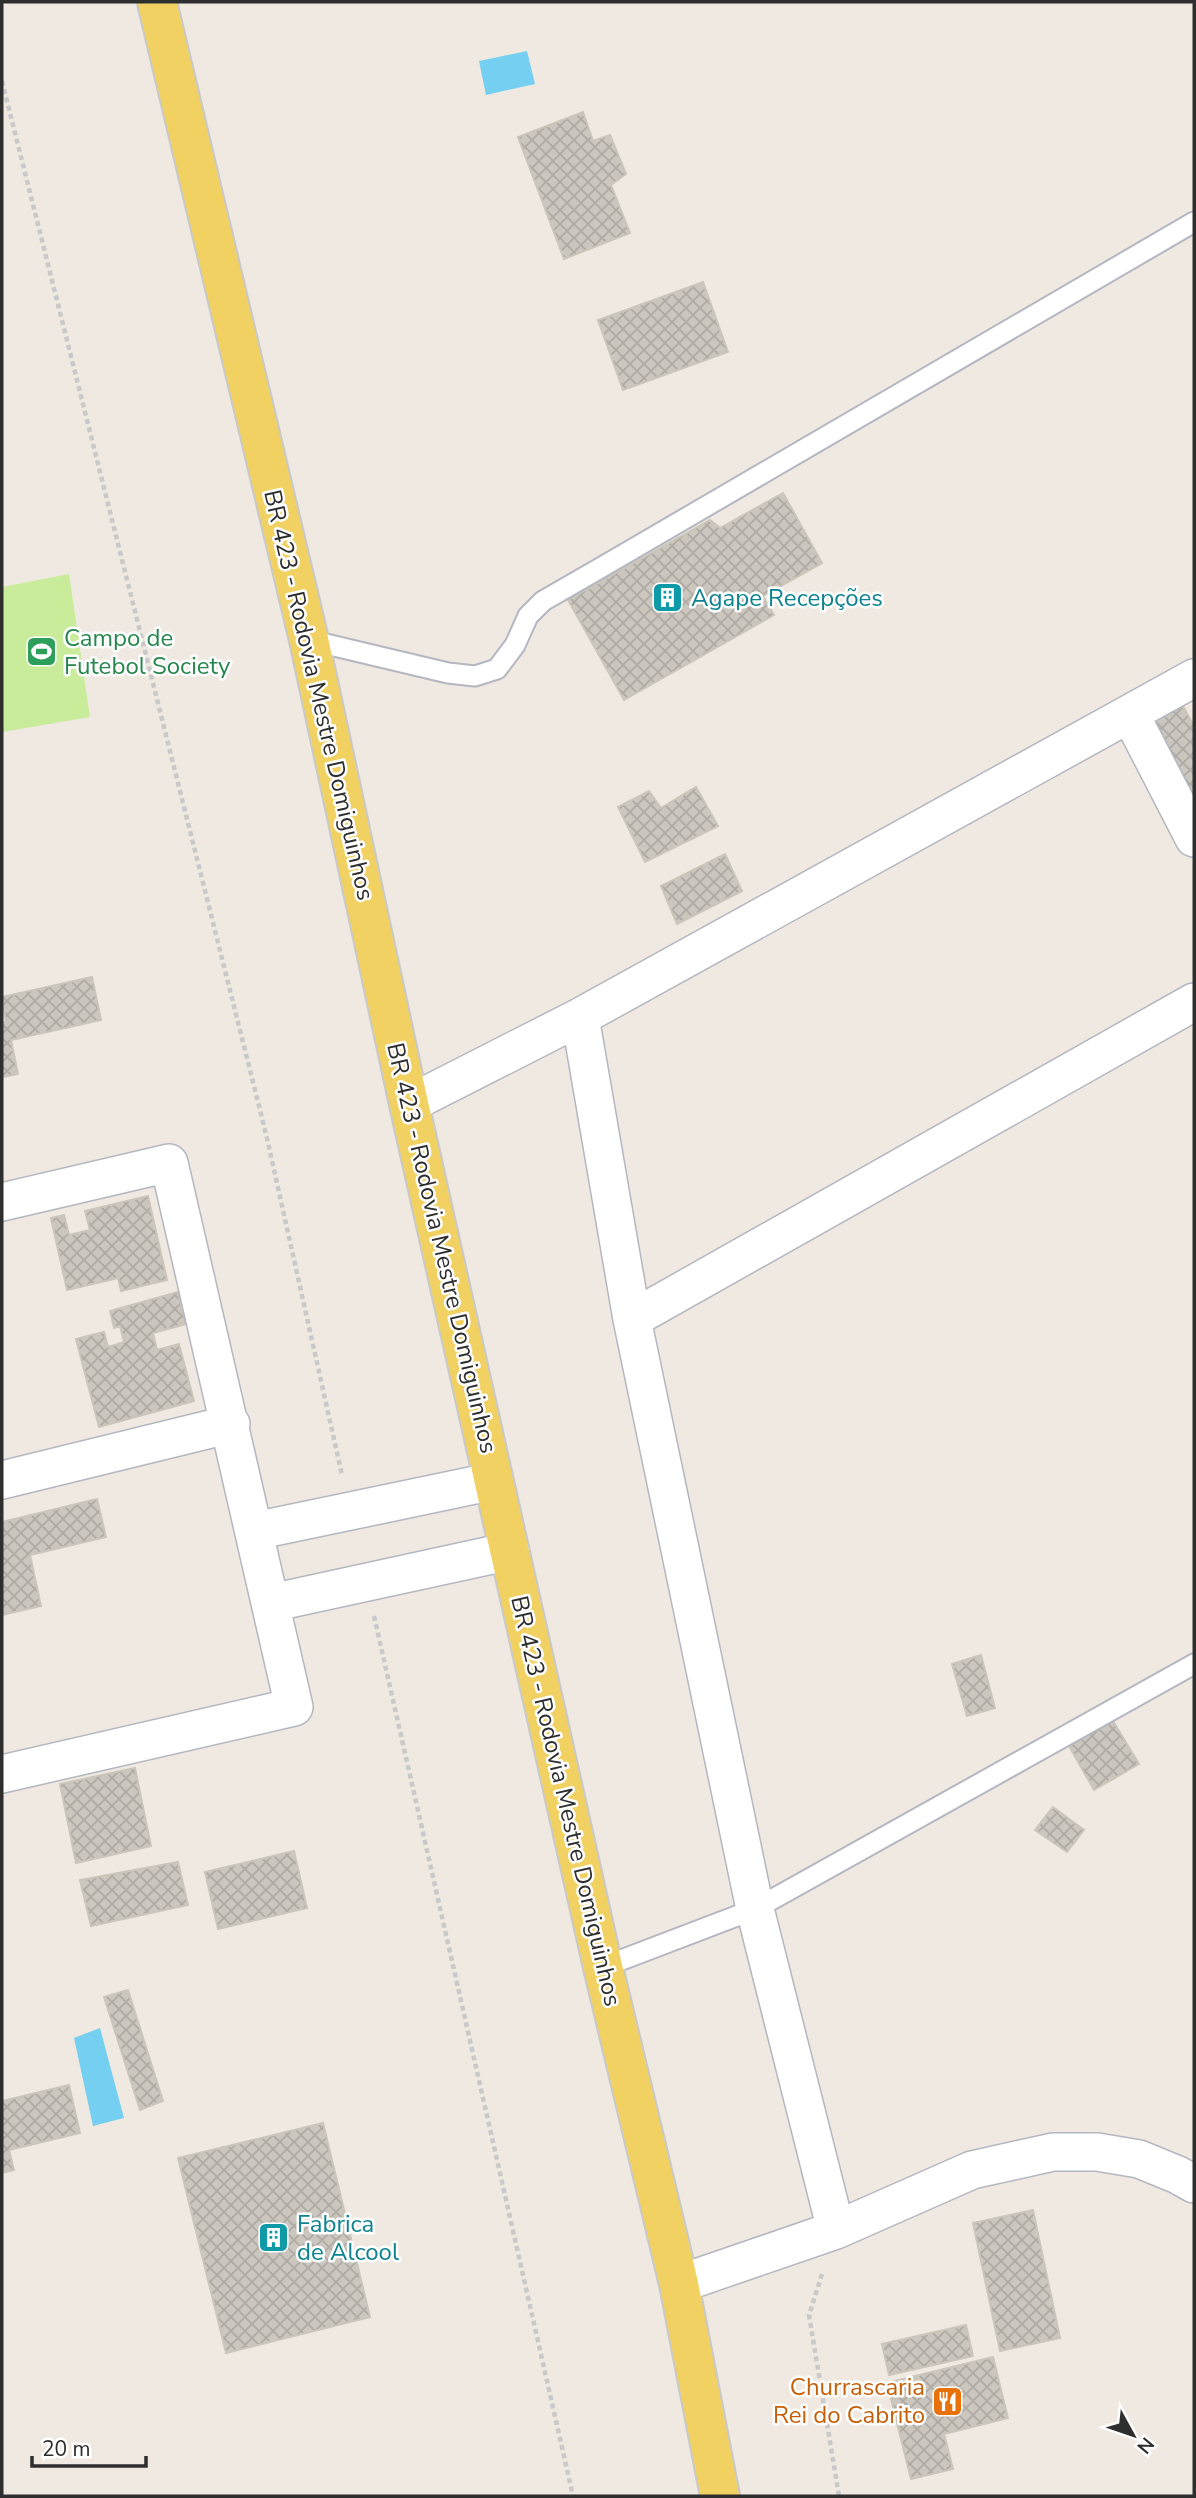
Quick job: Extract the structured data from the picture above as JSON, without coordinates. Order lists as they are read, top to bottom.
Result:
{
  "streets": {
    "main road": ["BR 423 - Rodovia Mestre Domiguinhos"]
  },
  "places": {
    "building": ["Agape Recepções", "Fabrica de Alcool"],
    "sports": ["Campo de Futebol Society"],
    "restaurant": ["Churrascaria Rei do Cabrito"]
  },
  "scale_bar": "20 m",
  "north": "bottom right"
}
